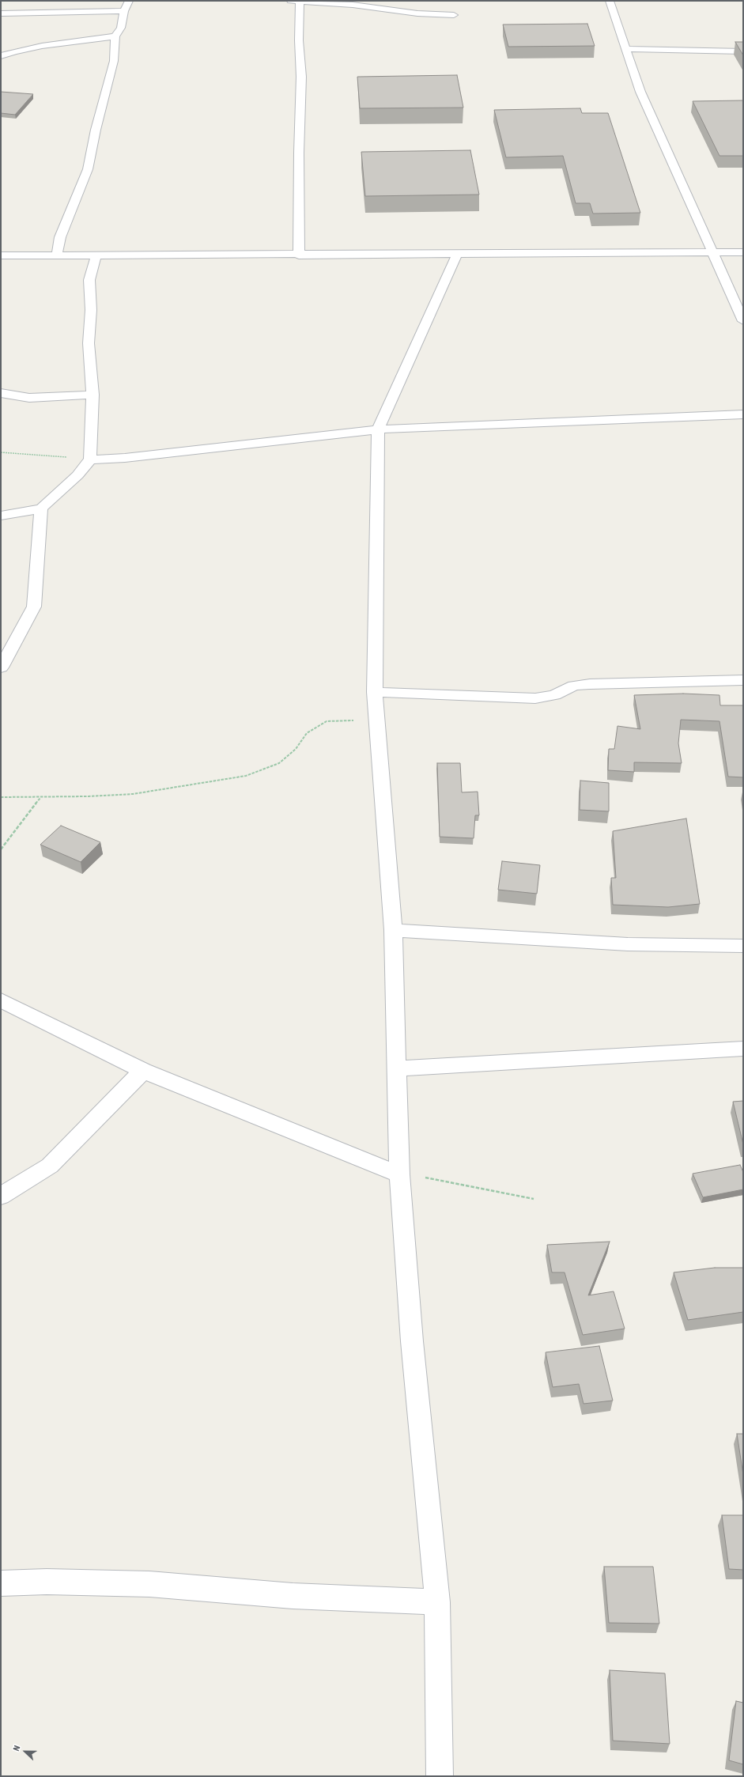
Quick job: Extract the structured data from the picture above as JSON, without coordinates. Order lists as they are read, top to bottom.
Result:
{
  "north": "left"
}
